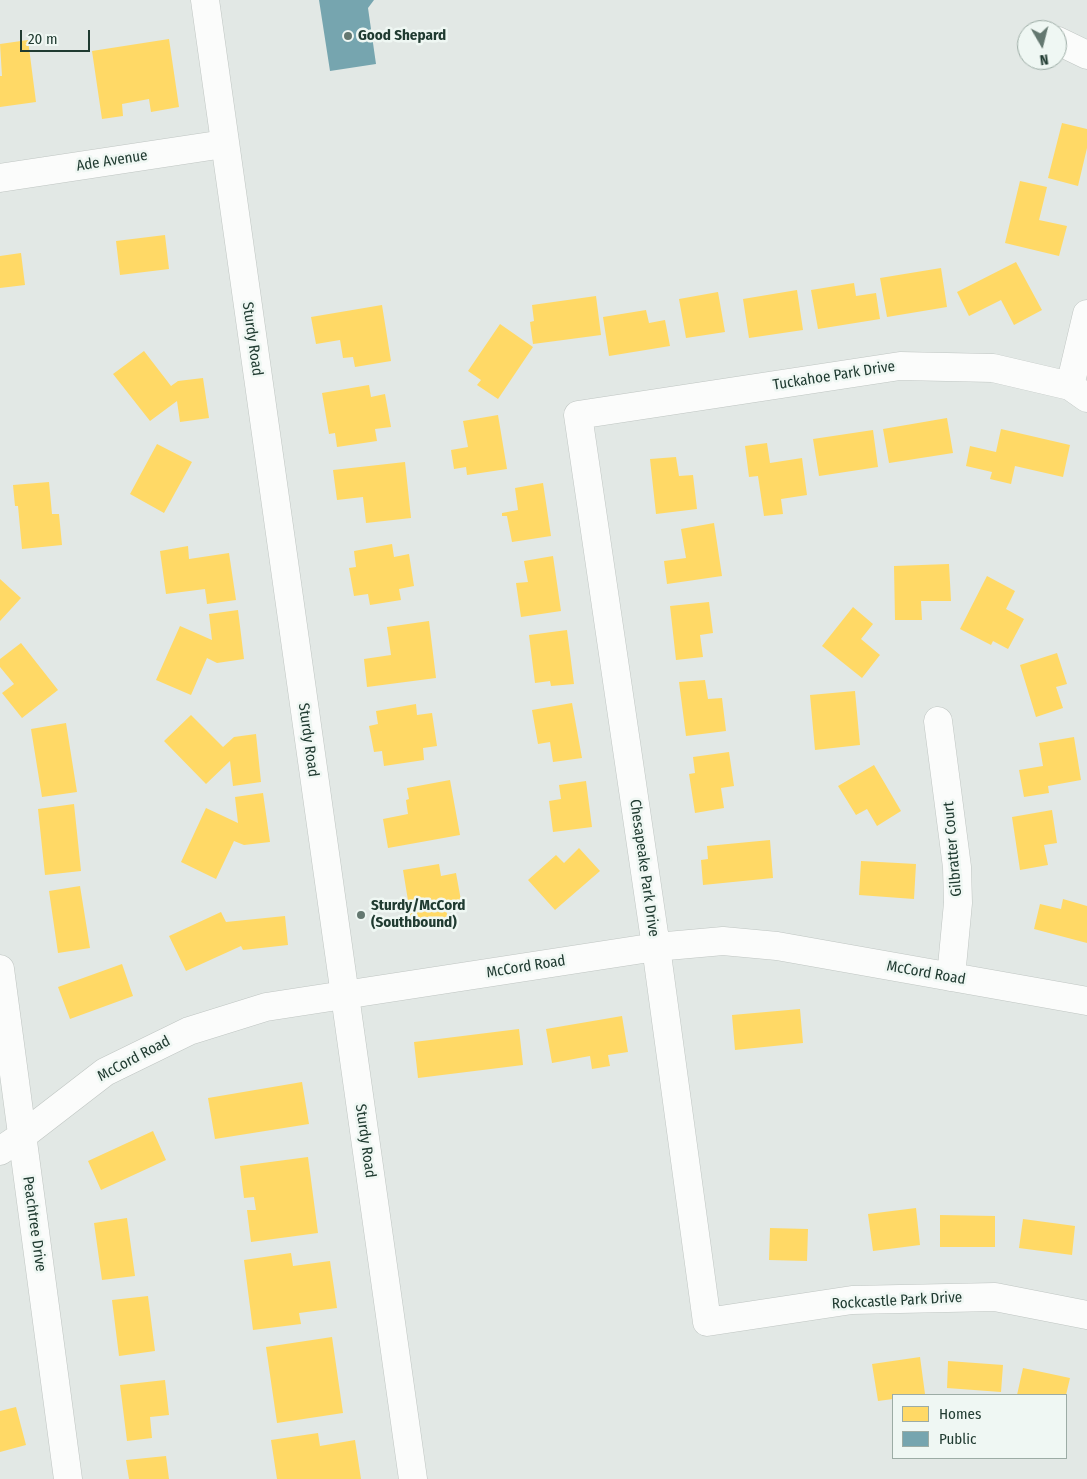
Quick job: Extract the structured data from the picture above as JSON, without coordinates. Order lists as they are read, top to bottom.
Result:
{
  "streets": {
    "street": [
      "Ade Avenue",
      "Sturdy Road",
      "Tuckahoe Park Drive",
      "Gilbratter Court",
      "Chesapeake Park Drive",
      "McCord Road",
      "Peachtree Drive",
      "Rockcastle Park Drive"
    ]
  },
  "crossings": [
    ["Ade Avenue", "Sturdy Road"],
    ["Sturdy Road", "McCord Road"],
    ["Tuckahoe Park Drive", "Chesapeake Park Drive"],
    ["Gilbratter Court", "McCord Road"],
    ["Chesapeake Park Drive", "McCord Road"],
    ["Chesapeake Park Drive", "Rockcastle Park Drive"],
    ["McCord Road", "Peachtree Drive"]
  ],
  "places": ["Good Shepard", "Sturdy/McCord (Southbound)"],
  "legend": ["Homes", "Public"],
  "scale_bar": "20 m",
  "north": "bottom"
}
